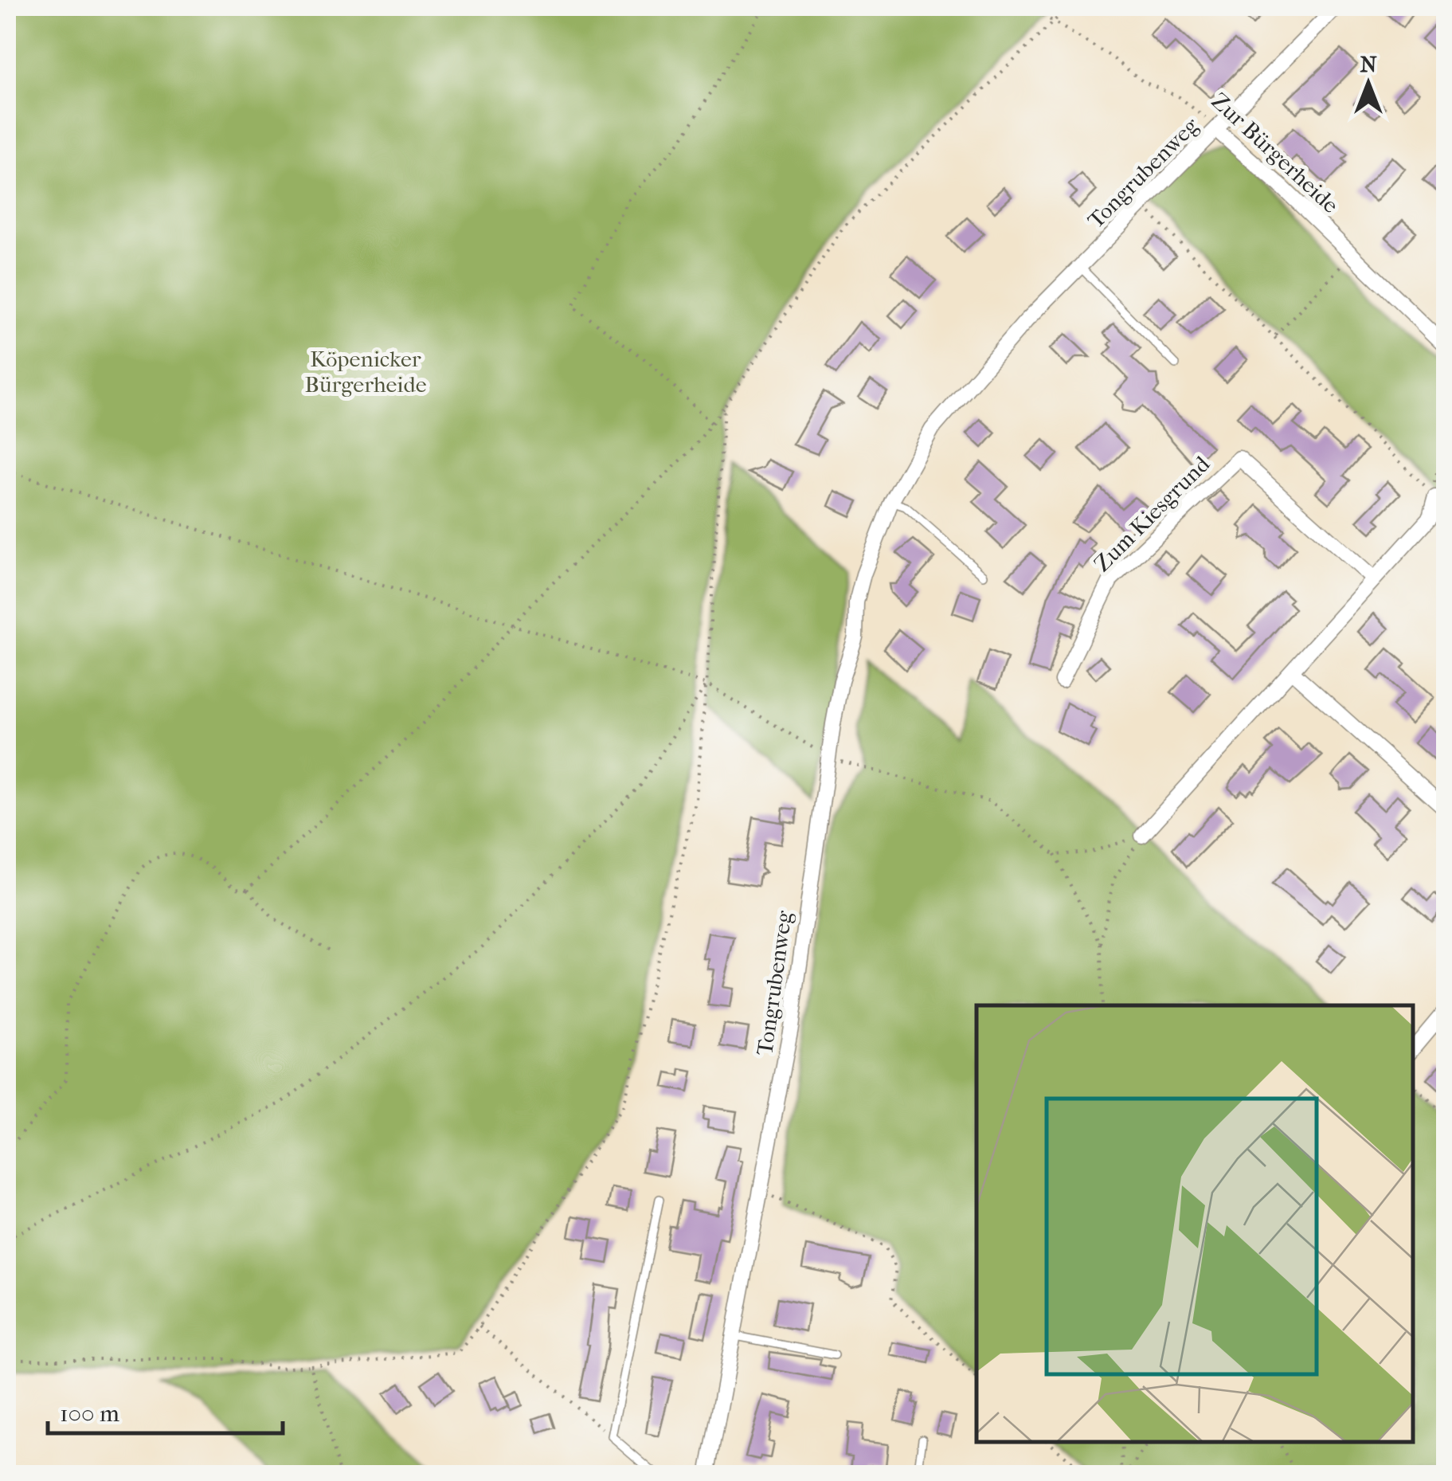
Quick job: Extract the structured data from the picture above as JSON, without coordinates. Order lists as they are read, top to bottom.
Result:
{
  "streets": {
    "street": ["Zur Bürgerheide", "Tongrubenweg", "Zum Kiesgrund"]
  },
  "crossings": [
    ["Zur Bürgerheide", "Tongrubenweg"]
  ],
  "parks": ["Köpenicker Bürgerheide"],
  "scale_bar": "100 m",
  "north": "top"
}
